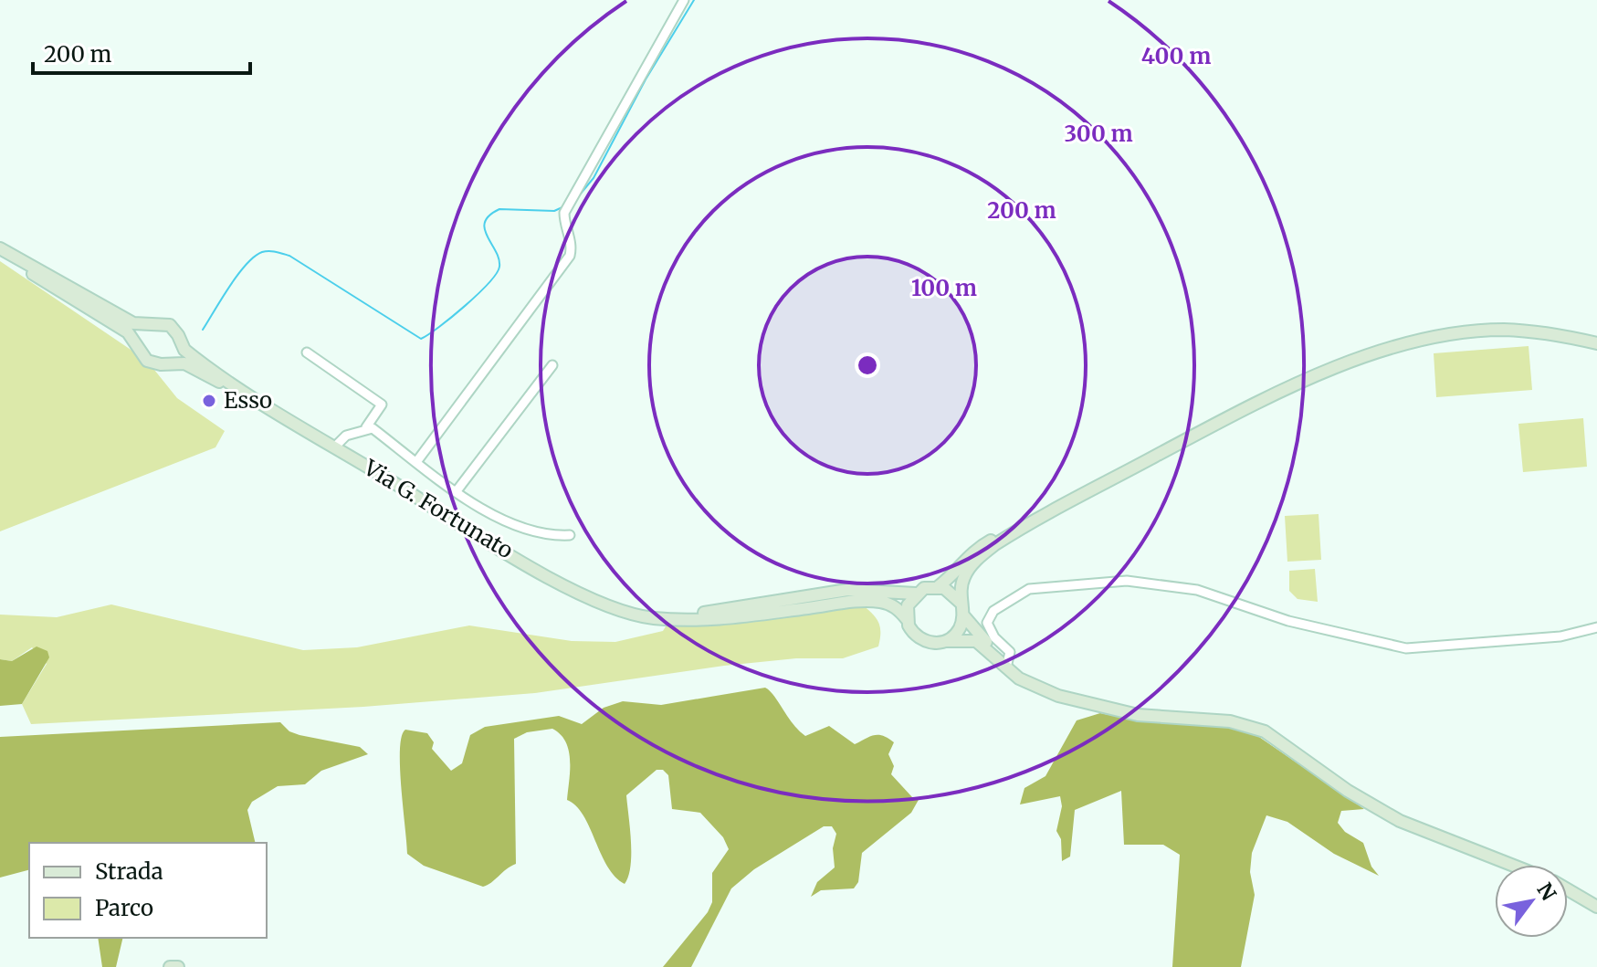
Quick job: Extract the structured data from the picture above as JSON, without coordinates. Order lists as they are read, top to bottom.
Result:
{
  "streets": {
    "main road": ["Via G. Fortunato"]
  },
  "places": ["Esso"],
  "legend": ["Strada", "Parco"],
  "scale_bar": "200 m",
  "north": "top right",
  "rings": [
    "400 m",
    "300 m",
    "200 m",
    "100 m"
  ]
}
